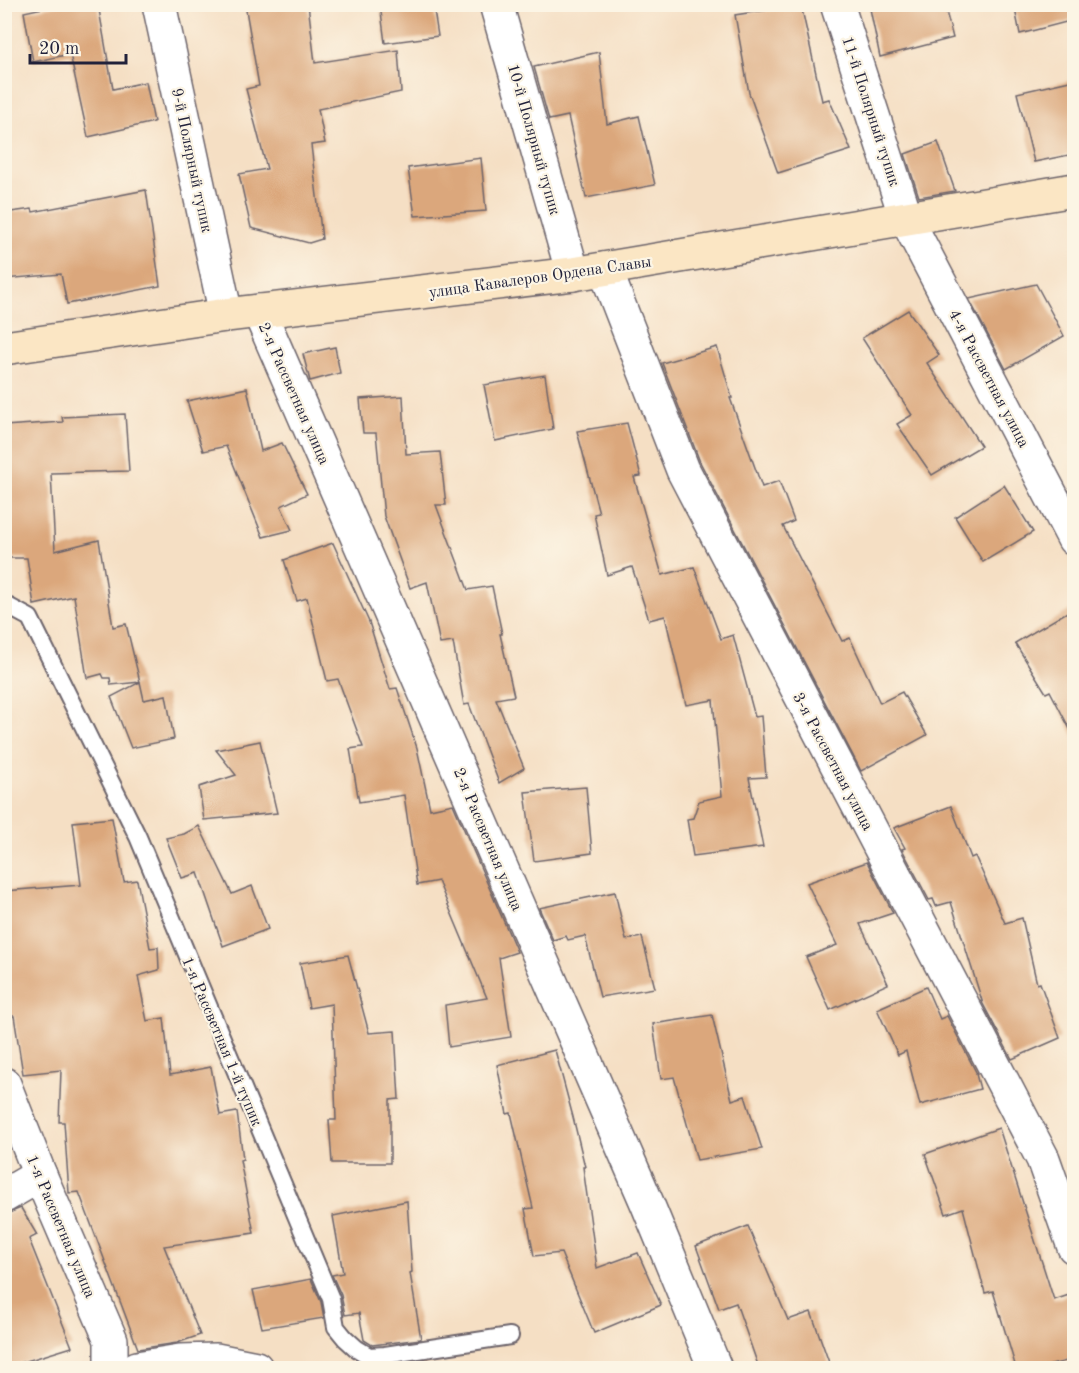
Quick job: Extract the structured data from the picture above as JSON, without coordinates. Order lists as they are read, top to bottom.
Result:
{
  "streets": {
    "street": [
      "11-й Полярный тупик",
      "10-й Полярный тупик",
      "9-й Полярный тупик",
      "улица Кавалеров Ордена Славы",
      "4-я Рассветная улица",
      "2-я Рассветная улица",
      "3-я Рассветная улица",
      "1-я Рассветная улица"
    ],
    "lane": ["1-я Рассветная 1-й тупик"]
  },
  "crossings": [
    ["11-й Полярный тупик", "улица Кавалеров Ордена Славы"],
    ["11-й Полярный тупик", "4-я Рассветная улица"],
    ["10-й Полярный тупик", "улица Кавалеров Ордена Славы"],
    ["9-й Полярный тупик", "улица Кавалеров Ордена Славы"],
    ["улица Кавалеров Ордена Славы", "4-я Рассветная улица"],
    ["улица Кавалеров Ордена Славы", "2-я Рассветная улица"],
    ["улица Кавалеров Ордена Славы", "3-я Рассветная улица"]
  ],
  "scale_bar": "20 m"
}
